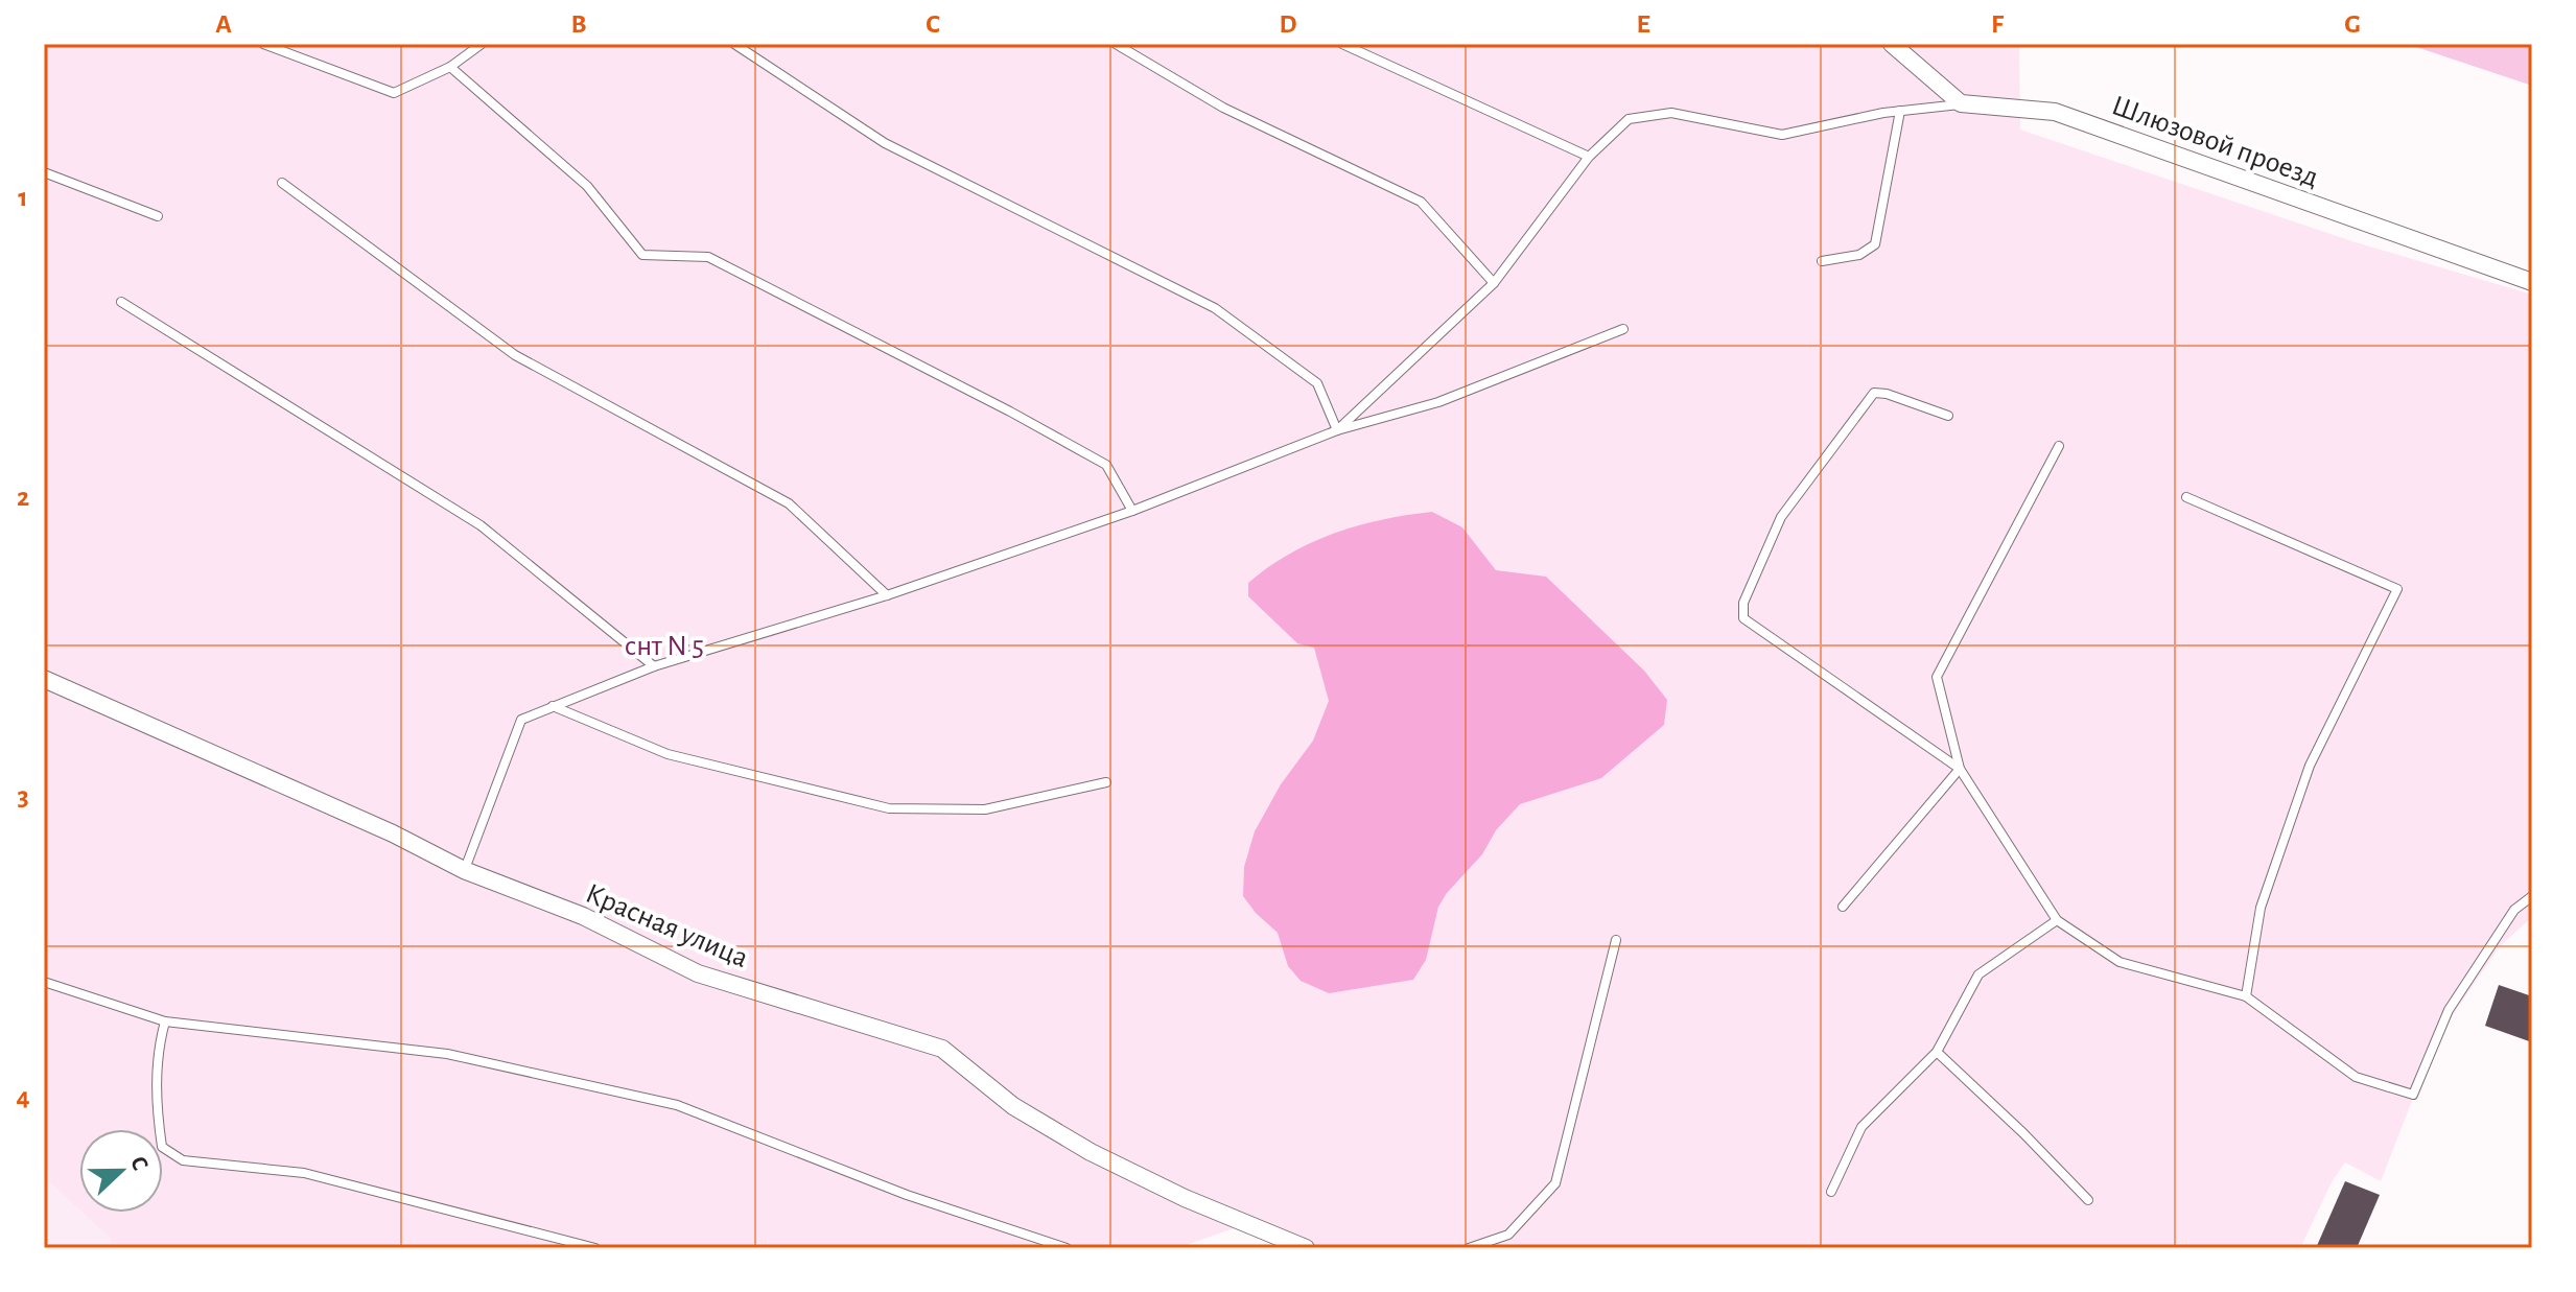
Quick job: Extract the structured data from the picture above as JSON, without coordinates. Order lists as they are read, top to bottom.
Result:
{
  "streets": {
    "street": ["Шлюзовой проезд", "Красная улица"]
  },
  "parks": ["снт N 5"],
  "north": "right",
  "grid": {
    "columns": [
      "A",
      "B",
      "C",
      "D",
      "E",
      "F",
      "G"
    ],
    "rows": [
      "1",
      "2",
      "3",
      "4"
    ]
  }
}
